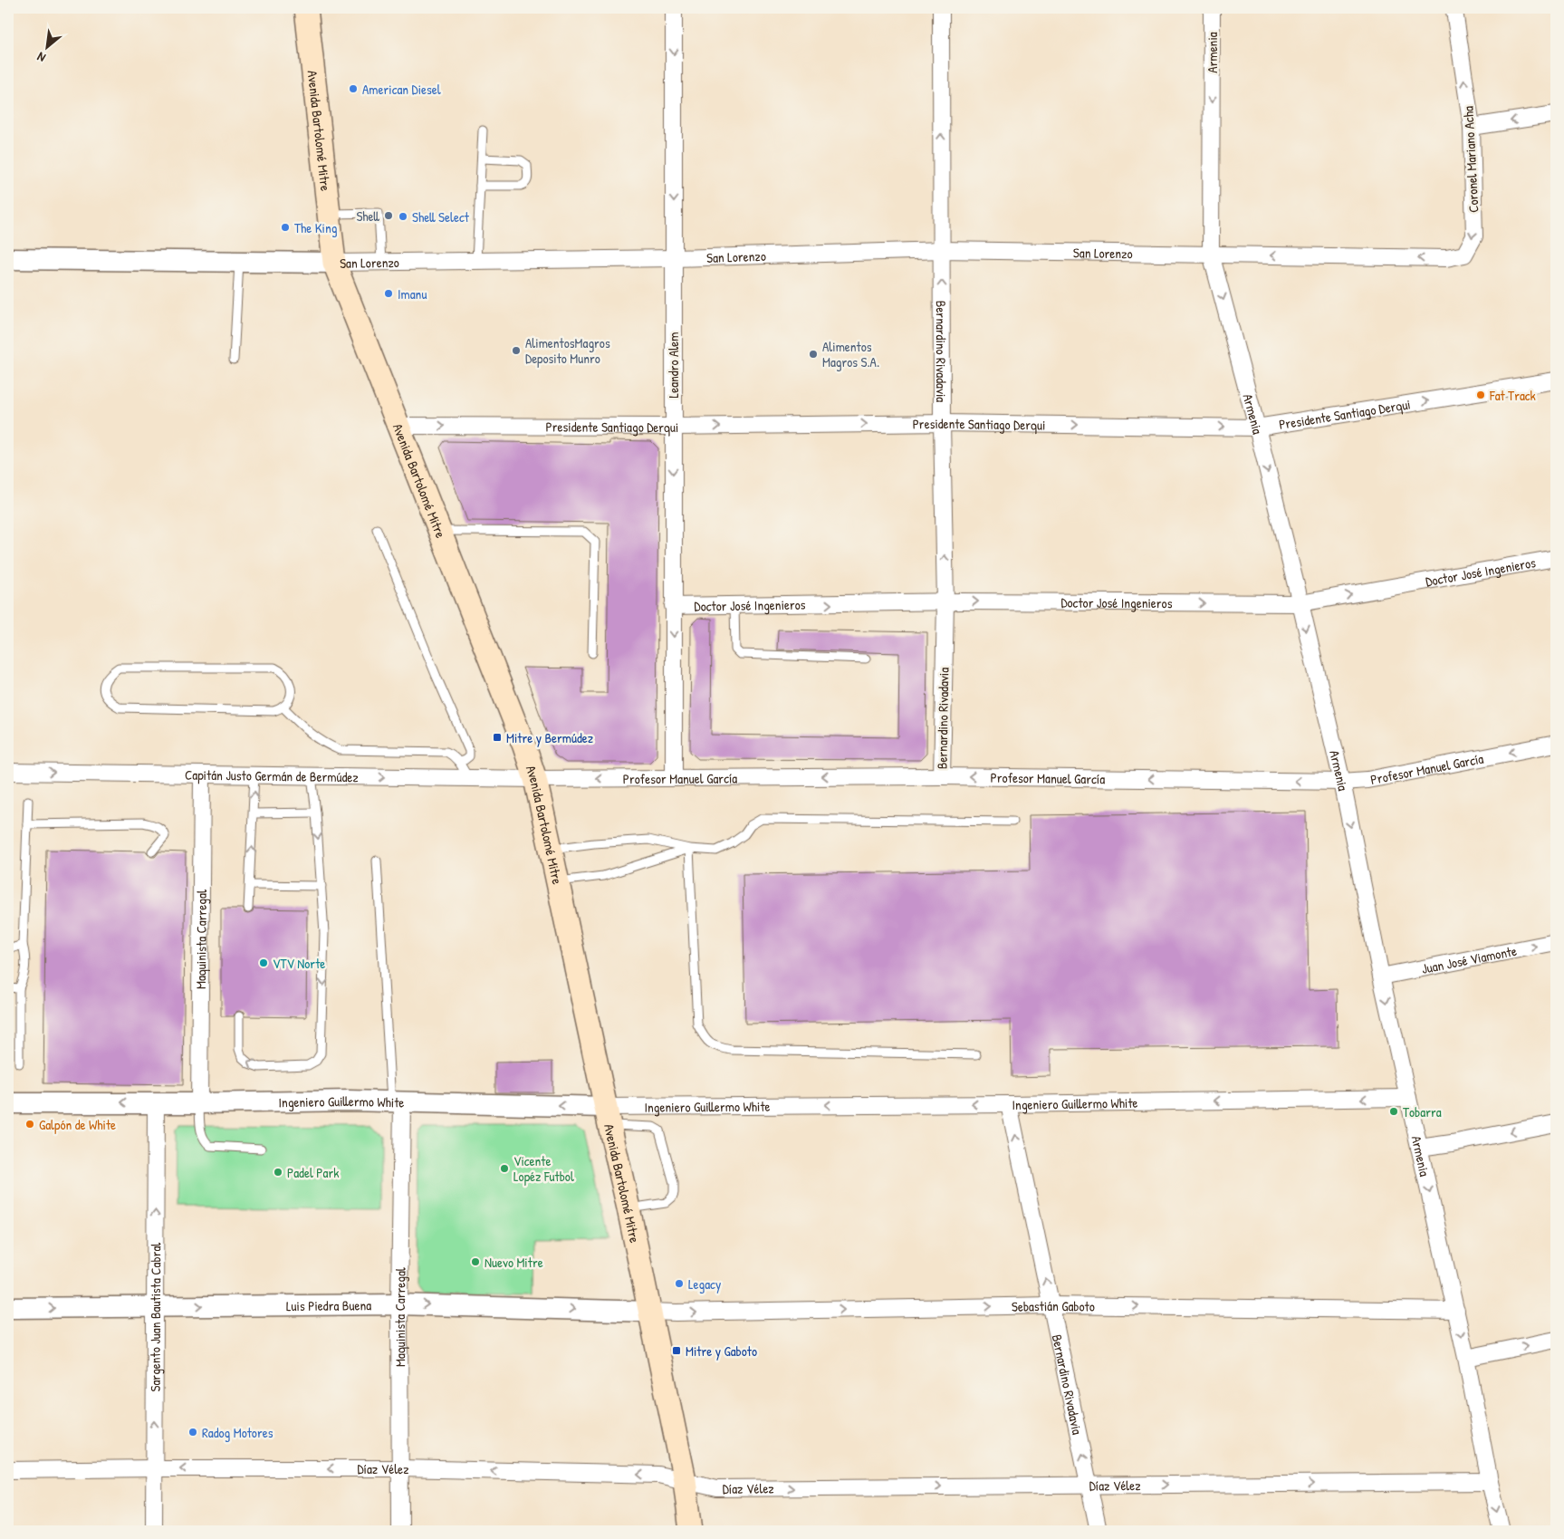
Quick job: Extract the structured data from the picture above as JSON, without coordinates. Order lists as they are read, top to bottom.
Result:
{
  "streets": {
    "main road": ["Avenida Bartolomé Mitre"],
    "street": [
      "Armenia",
      "Coronel Mariano Acha",
      "San Lorenzo",
      "Bernardino Rivadavia",
      "Leandro Alem",
      "Presidente Santiago Derqui",
      "Doctor José Ingenieros",
      "Profesor Manuel García",
      "Capitán Justo Germán de Bermúdez",
      "Maquinista Carregal",
      "Juan José Viamonte",
      "Ingeniero Guillermo White",
      "Luis Piedra Buena",
      "Sebastián Gaboto",
      "Sargento Juan Bautista Cabral",
      "Díaz Vélez"
    ]
  },
  "crossings": [
    ["Armenia", "San Lorenzo"],
    ["Armenia", "Presidente Santiago Derqui"],
    ["Armenia", "Doctor José Ingenieros"],
    ["Armenia", "Profesor Manuel García"],
    ["Armenia", "Juan José Viamonte"],
    ["Armenia", "Ingeniero Guillermo White"],
    ["Armenia", "Sebastián Gaboto"],
    ["Armenia", "Díaz Vélez"],
    ["Avenida Bartolomé Mitre", "San Lorenzo"],
    ["Avenida Bartolomé Mitre", "Presidente Santiago Derqui"],
    ["Avenida Bartolomé Mitre", "Profesor Manuel García"],
    ["Avenida Bartolomé Mitre", "Capitán Justo Germán de Bermúdez"],
    ["Avenida Bartolomé Mitre", "Ingeniero Guillermo White"],
    ["Avenida Bartolomé Mitre", "Luis Piedra Buena"],
    ["Avenida Bartolomé Mitre", "Sebastián Gaboto"],
    ["Avenida Bartolomé Mitre", "Díaz Vélez"],
    ["Coronel Mariano Acha", "San Lorenzo"],
    ["San Lorenzo", "Bernardino Rivadavia"],
    ["San Lorenzo", "Leandro Alem"],
    ["Bernardino Rivadavia", "Presidente Santiago Derqui"],
    ["Bernardino Rivadavia", "Doctor José Ingenieros"],
    ["Bernardino Rivadavia", "Profesor Manuel García"],
    ["Bernardino Rivadavia", "Ingeniero Guillermo White"],
    ["Bernardino Rivadavia", "Sebastián Gaboto"],
    ["Bernardino Rivadavia", "Díaz Vélez"],
    ["Leandro Alem", "Presidente Santiago Derqui"],
    ["Leandro Alem", "Doctor José Ingenieros"],
    ["Leandro Alem", "Profesor Manuel García"],
    ["Profesor Manuel García", "Capitán Justo Germán de Bermúdez"],
    ["Capitán Justo Germán de Bermúdez", "Maquinista Carregal"],
    ["Maquinista Carregal", "Ingeniero Guillermo White"],
    ["Maquinista Carregal", "Luis Piedra Buena"],
    ["Maquinista Carregal", "Díaz Vélez"],
    ["Ingeniero Guillermo White", "Sargento Juan Bautista Cabral"],
    ["Luis Piedra Buena", "Sebastián Gaboto"],
    ["Luis Piedra Buena", "Sargento Juan Bautista Cabral"],
    ["Sargento Juan Bautista Cabral", "Díaz Vélez"]
  ],
  "one_way": [
    "Armenia",
    "Bernardino Rivadavia",
    "Leandro Alem",
    "Presidente Santiago Derqui",
    "Doctor José Ingenieros",
    "Profesor Manuel García",
    "Capitán Justo Germán de Bermúdez",
    "Juan José Viamonte",
    "Ingeniero Guillermo White",
    "Luis Piedra Buena",
    "Sebastián Gaboto",
    "Sargento Juan Bautista Cabral"
  ],
  "places": {
    "other": [
      "American Diesel",
      "Shell",
      "Shell Select",
      "The King",
      "Imanu",
      "AlimentosMagros Deposito Munro",
      "Alimentos Magros S.A.",
      "Fat Track",
      "VTV Norte",
      "Tobarra",
      "Galpón de White",
      "Vicente Lopéz Futbol",
      "Padel Park",
      "Nuevo Mitre",
      "Legacy",
      "Radog Motores"
    ],
    "transit": ["Mitre y Bermúdez", "Mitre y Gaboto"]
  },
  "north": "bottom left"
}
